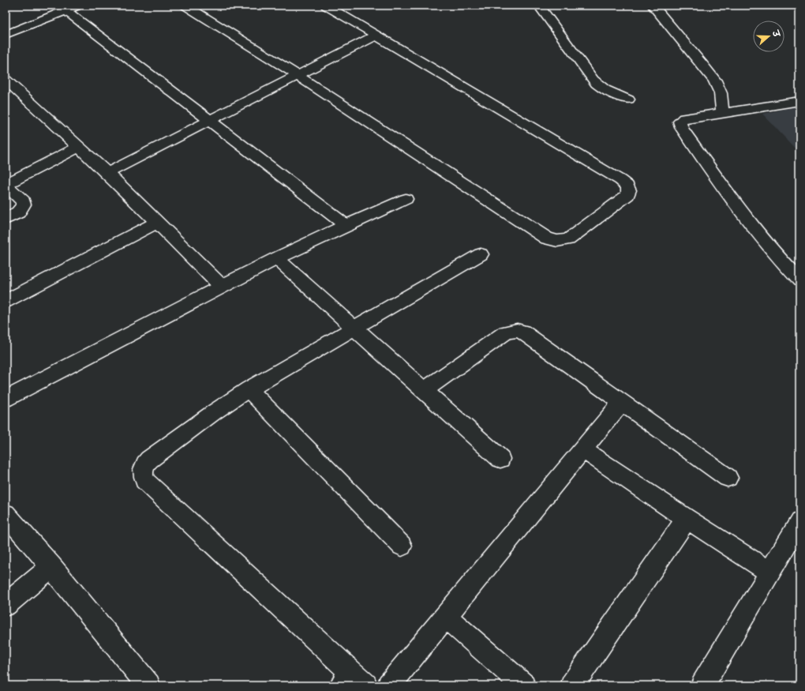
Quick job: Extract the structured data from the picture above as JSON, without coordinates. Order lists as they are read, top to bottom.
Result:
{
  "north": "right"
}
